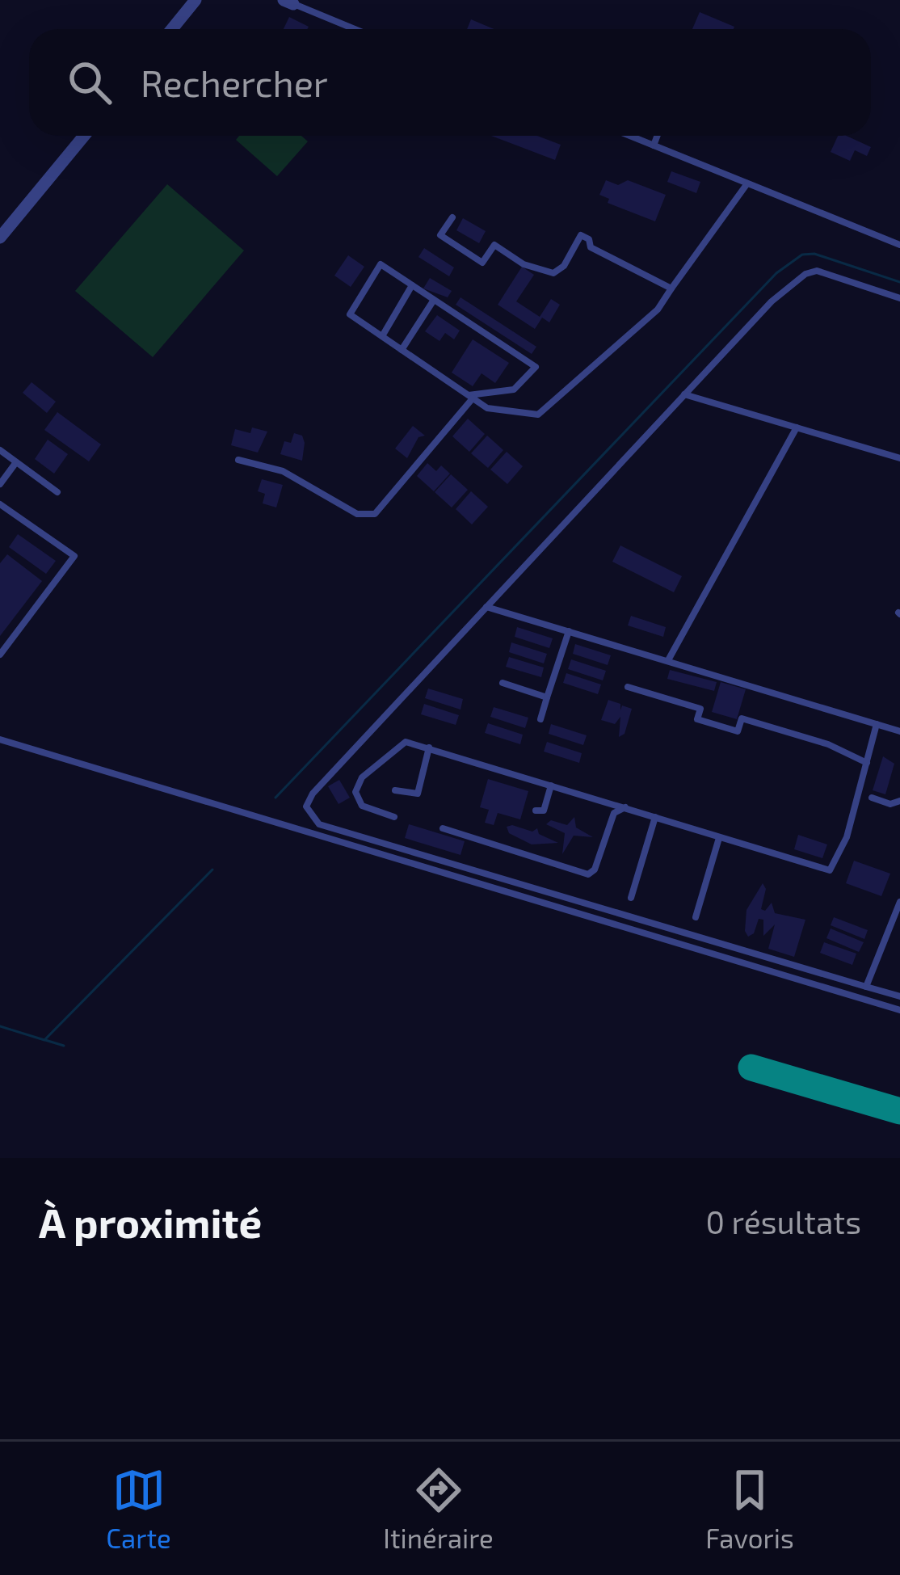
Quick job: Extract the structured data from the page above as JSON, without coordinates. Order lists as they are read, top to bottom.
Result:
{
  "page": {
    "search": "Rechercher",
    "heading": ["À proximité", "0 résultats"],
    "nav": ["Carte", "Itinéraire", "Favoris"]
  }
}
